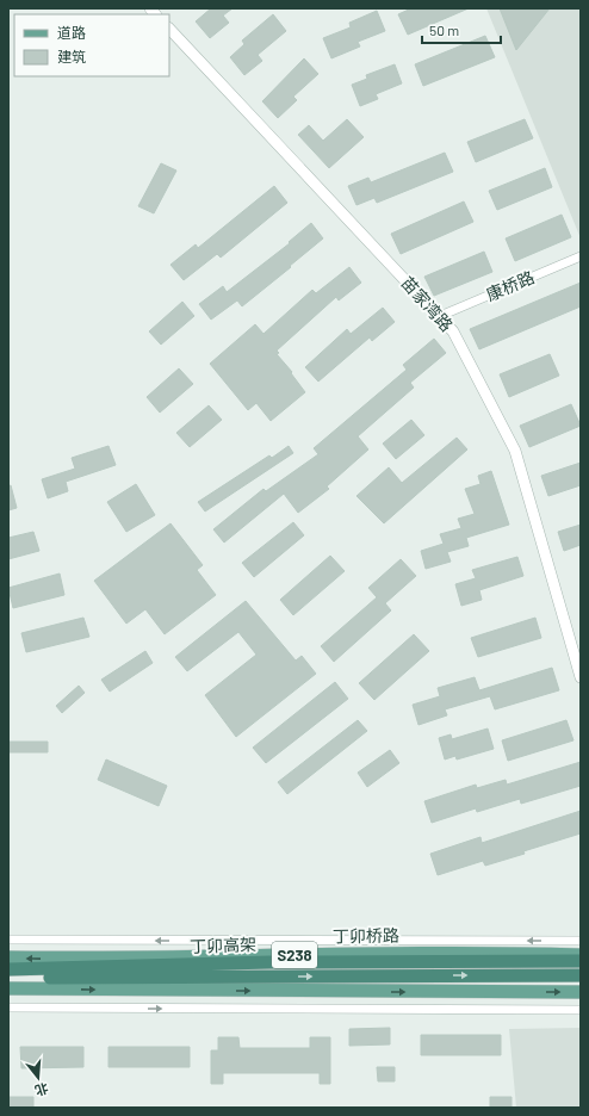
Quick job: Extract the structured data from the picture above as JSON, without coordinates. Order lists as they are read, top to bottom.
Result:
{
  "streets": {
    "highway": ["丁卯高架", "S238"],
    "main road": ["丁卯桥路"],
    "street": ["康桥路", "苗家湾路"]
  },
  "crossings": [
    ["康桥路", "苗家湾路"]
  ],
  "legend": ["道路", "建筑"],
  "scale_bar": "50 m",
  "north": "bottom"
}
